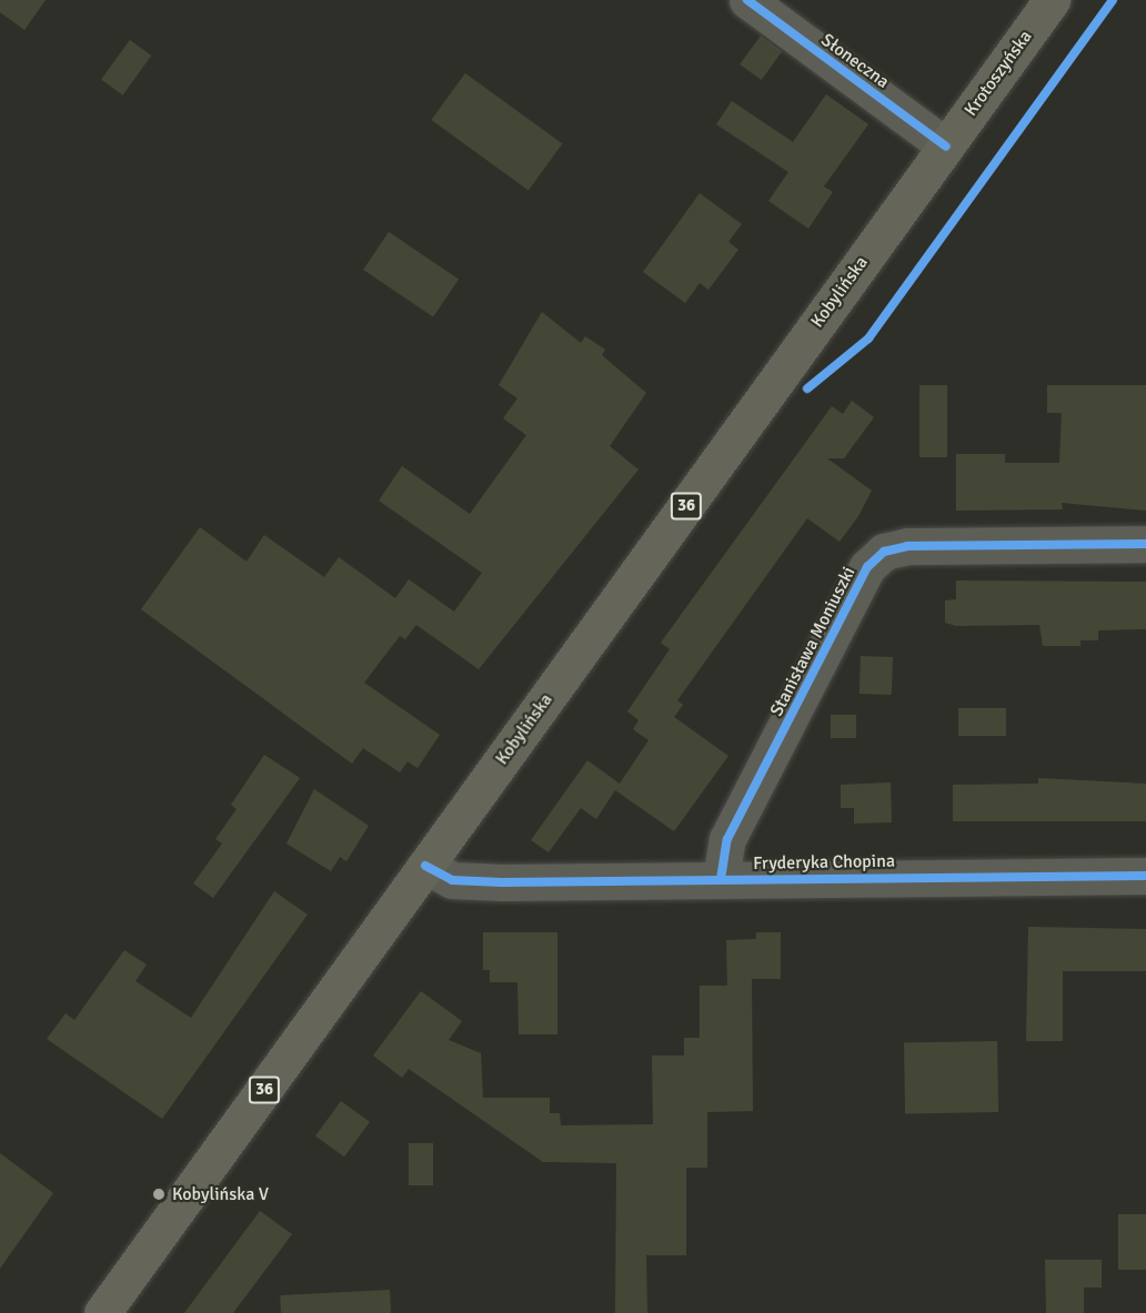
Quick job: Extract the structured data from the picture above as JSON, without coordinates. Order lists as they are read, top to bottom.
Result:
{
  "streets": {
    "main road": ["Krotoszyńska", "Kobylińska", "36"],
    "street": ["Słoneczna", "Stanisława Moniuszki", "Fryderyka Chopina"]
  },
  "crossings": [
    ["Słoneczna", "Krotoszyńska"],
    ["Słoneczna", "Kobylińska"],
    ["Krotoszyńska", "Kobylińska"],
    ["Kobylińska", "Fryderyka Chopina"],
    ["Stanisława Moniuszki", "Fryderyka Chopina"]
  ],
  "places": ["Kobylińska V"]
}
